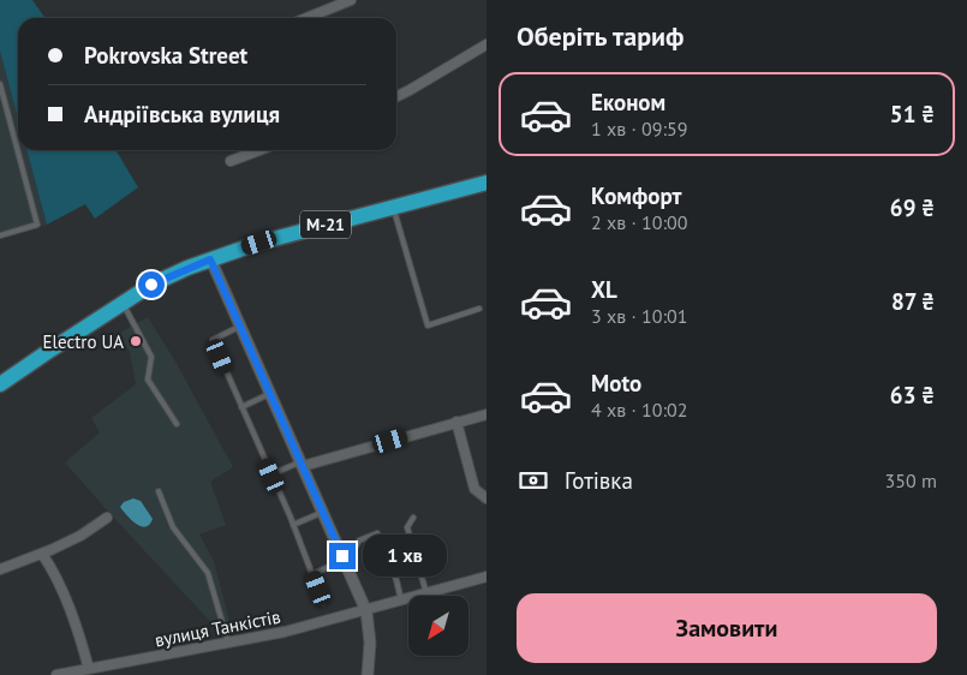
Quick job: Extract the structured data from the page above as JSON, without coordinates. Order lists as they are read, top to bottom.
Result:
{
  "streets": {
    "highway": ["М-21"],
    "street": ["вулиця Танкістів"]
  },
  "places": ["Electro UA"],
  "north": "bottom left",
  "page": {
    "heading": "Оберіть тариф",
    "banner": ["Pokrovska Street", "Андріївська вулиця"],
    "list": [
      {
        "name": "Економ",
        "note": "1 хв · 09:59",
        "value": "51 ₴"
      },
      {
        "name": "Комфорт",
        "note": "2 хв · 10:00",
        "value": "69 ₴"
      },
      {
        "name": "XL",
        "note": "3 хв · 10:01",
        "value": "87 ₴"
      },
      {
        "name": "Moto",
        "note": "4 хв · 10:02",
        "value": "63 ₴"
      }
    ],
    "pay": ["Готівка", "350 m"],
    "bubble": "1 хв",
    "buttons": "Замовити"
  }
}
